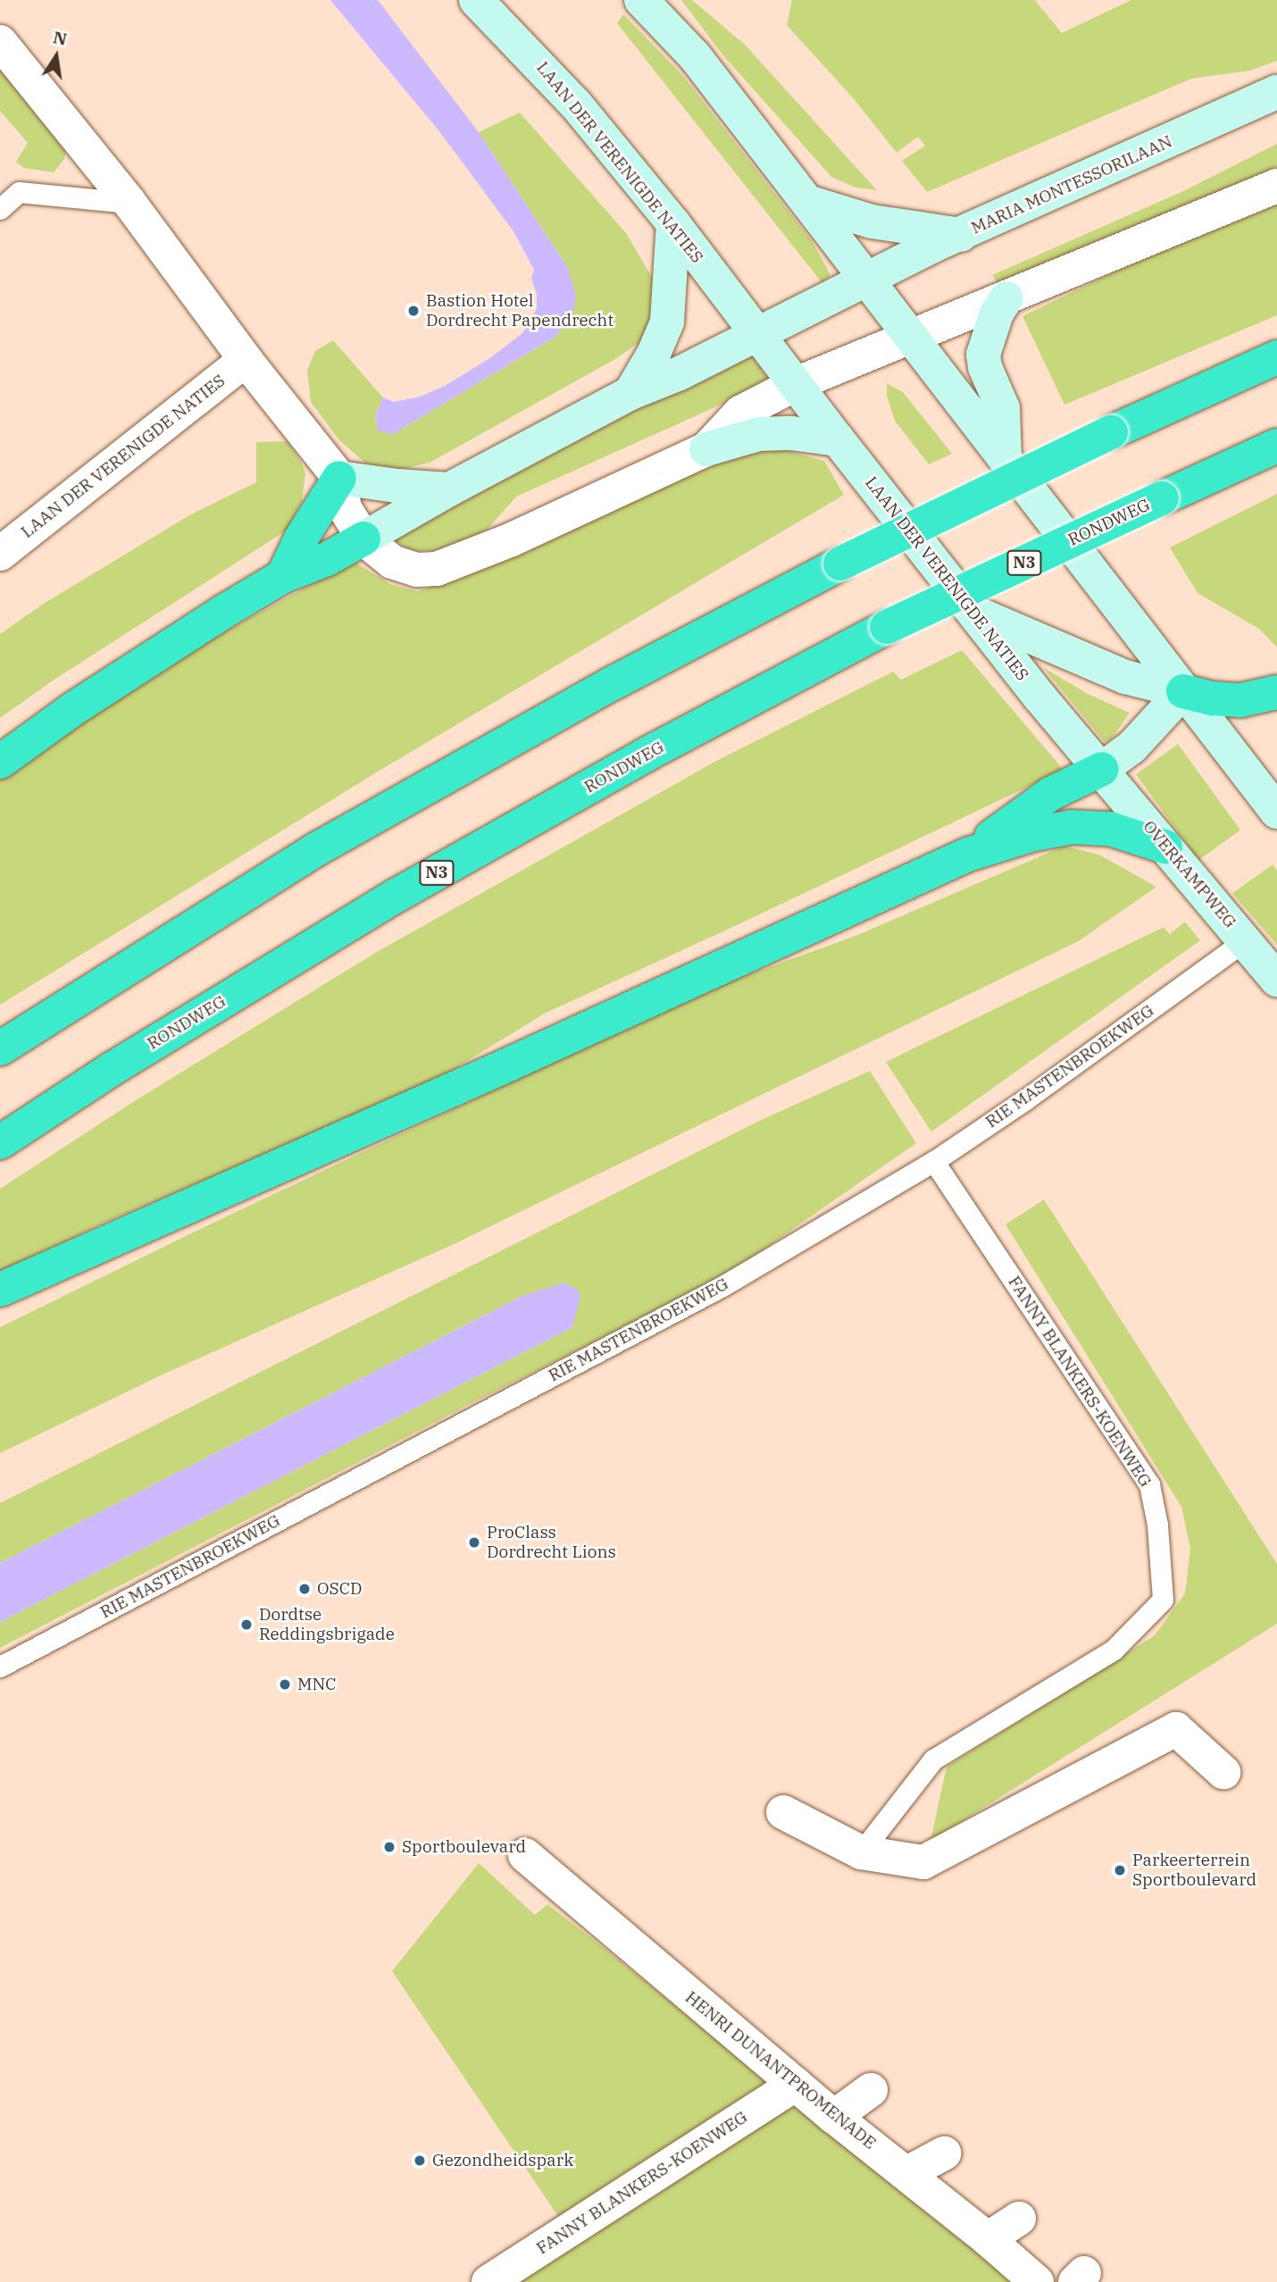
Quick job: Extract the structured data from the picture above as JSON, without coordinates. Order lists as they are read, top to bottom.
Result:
{
  "streets": {
    "highway": ["RONDWEG", "N3"],
    "main road": ["LAAN DER VERENIGDE NATIES", "MARIA MONTESSORILAAN", "OVERKAMPWEG"],
    "street": ["FANNY BLANKERS-KOENWEG", "HENRI DUNANTPROMENADE"],
    "lane": ["RIE MASTENBROEKWEG"]
  },
  "crossings": [
    ["LAAN DER VERENIGDE NATIES", "OVERKAMPWEG"],
    ["OVERKAMPWEG", "RIE MASTENBROEKWEG"],
    ["RIE MASTENBROEKWEG", "FANNY BLANKERS-KOENWEG"],
    ["FANNY BLANKERS-KOENWEG", "HENRI DUNANTPROMENADE"]
  ],
  "places": [
    "Bastion Hotel Dordrecht Papendrecht",
    "ProClass Dordrecht Lions",
    "OSCD",
    "Dordtse Reddingsbrigade",
    "MNC",
    "Sportboulevard",
    "Parkeerterrein Sportboulevard",
    "Gezondheidspark"
  ],
  "north": "top"
}
